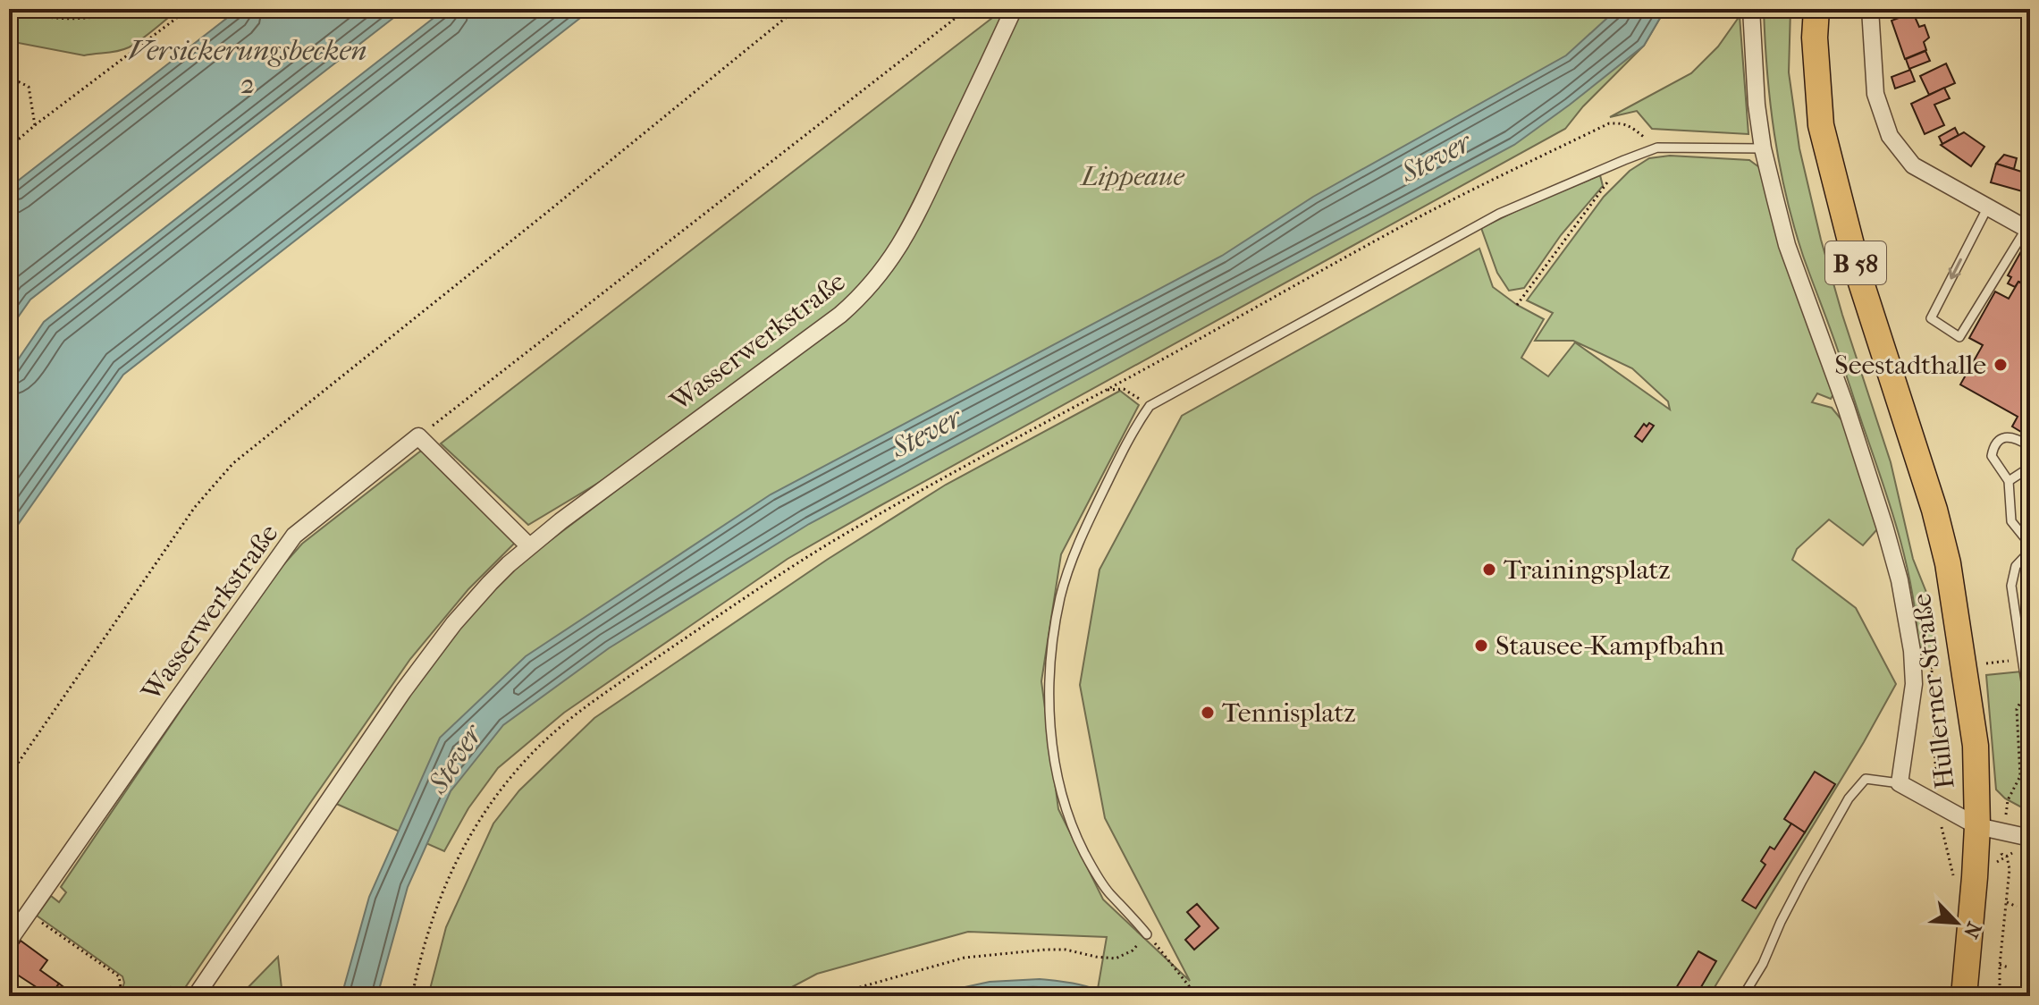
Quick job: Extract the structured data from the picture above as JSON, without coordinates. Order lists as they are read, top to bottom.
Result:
{
  "streets": {
    "main road": ["B 58", "Hullerner Straße"],
    "street": ["Wasserwerkstraße"]
  },
  "water": ["Versickerungsbecken 2", "Stever"],
  "parks": ["Lippeaue"],
  "places": [
    "Seestadthalle",
    "Trainingsplatz",
    "Stausee-Kampfbahn",
    "Tennisplatz"
  ],
  "north": "bottom right"
}
